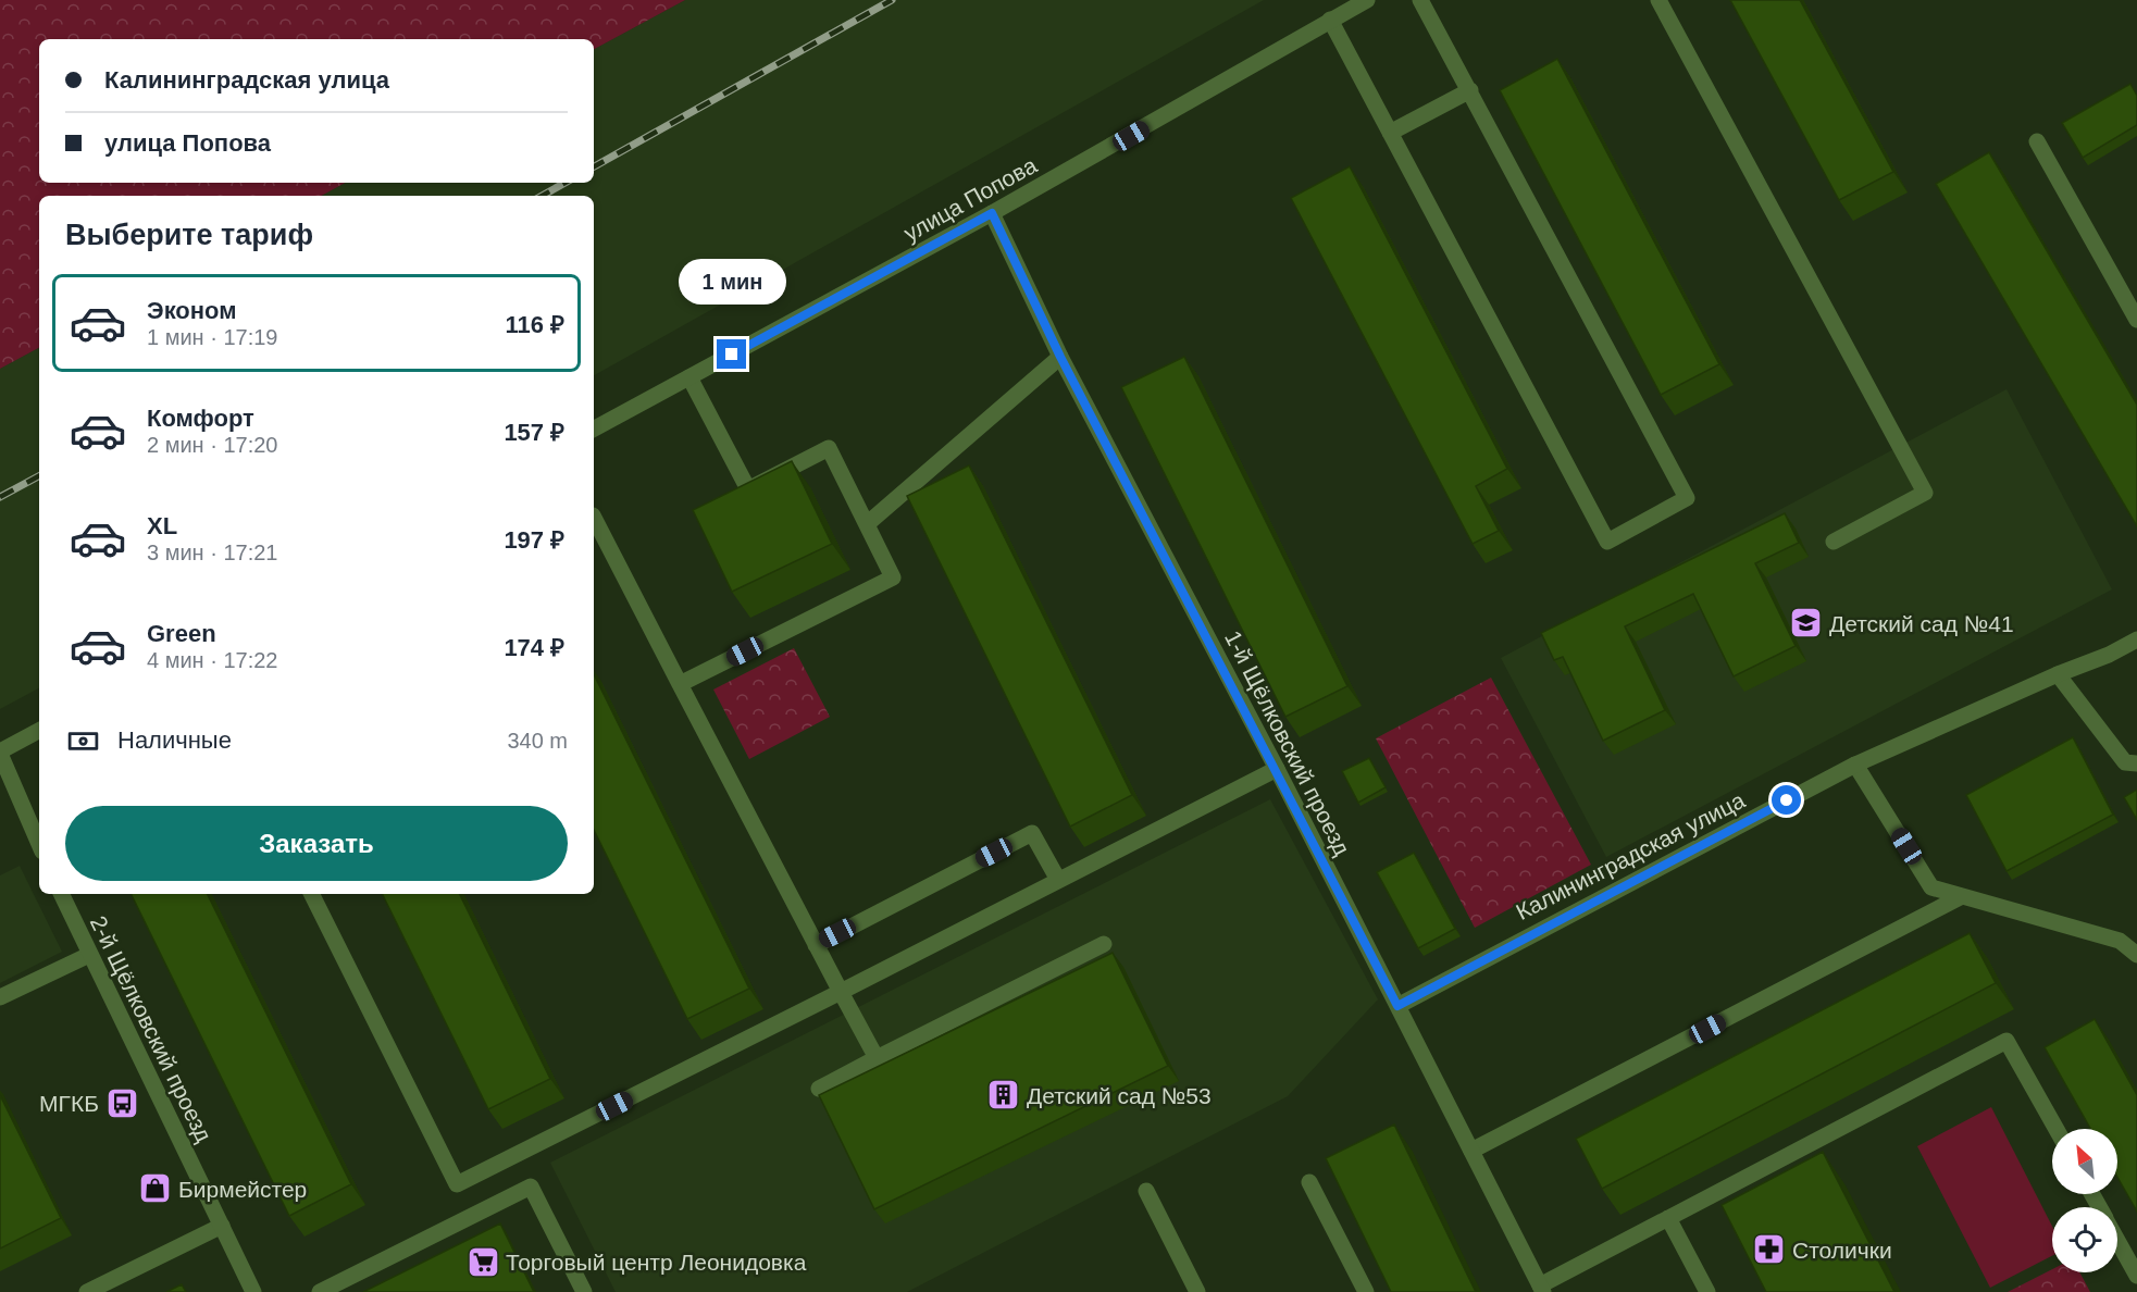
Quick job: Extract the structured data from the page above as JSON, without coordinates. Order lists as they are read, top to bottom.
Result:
{
  "streets": {
    "street": [
      "улица Попова",
      "1-й Щёлковский проезд",
      "Калининградская улица",
      "2-й Щёлковский проезд"
    ]
  },
  "crossings": [
    ["улица Попова", "1-й Щёлковский проезд"],
    ["1-й Щёлковский проезд", "Калининградская улица"]
  ],
  "places": {
    "school or university": ["Детский сад №41"],
    "building": ["Детский сад №53"],
    "bus stop": ["МГКБ"],
    "shop": ["Бирмейстер"],
    "pharmacy": ["Столички"],
    "supermarket": ["Торговый центр Леонидовка"]
  },
  "north": "top left",
  "page": {
    "banner": ["Калининградская улица", "улица Попова"],
    "heading": "Выберите тариф",
    "bubble": "1 мин",
    "list": [
      {
        "name": "Эконом",
        "note": "1 мин · 17:19",
        "value": "116 ₽"
      },
      {
        "name": "Комфорт",
        "note": "2 мин · 17:20",
        "value": "157 ₽"
      },
      {
        "name": "XL",
        "note": "3 мин · 17:21",
        "value": "197 ₽"
      },
      {
        "name": "Green",
        "note": "4 мин · 17:22",
        "value": "174 ₽"
      }
    ],
    "pay": ["Наличные", "340 m"],
    "buttons": "Заказать"
  }
}
